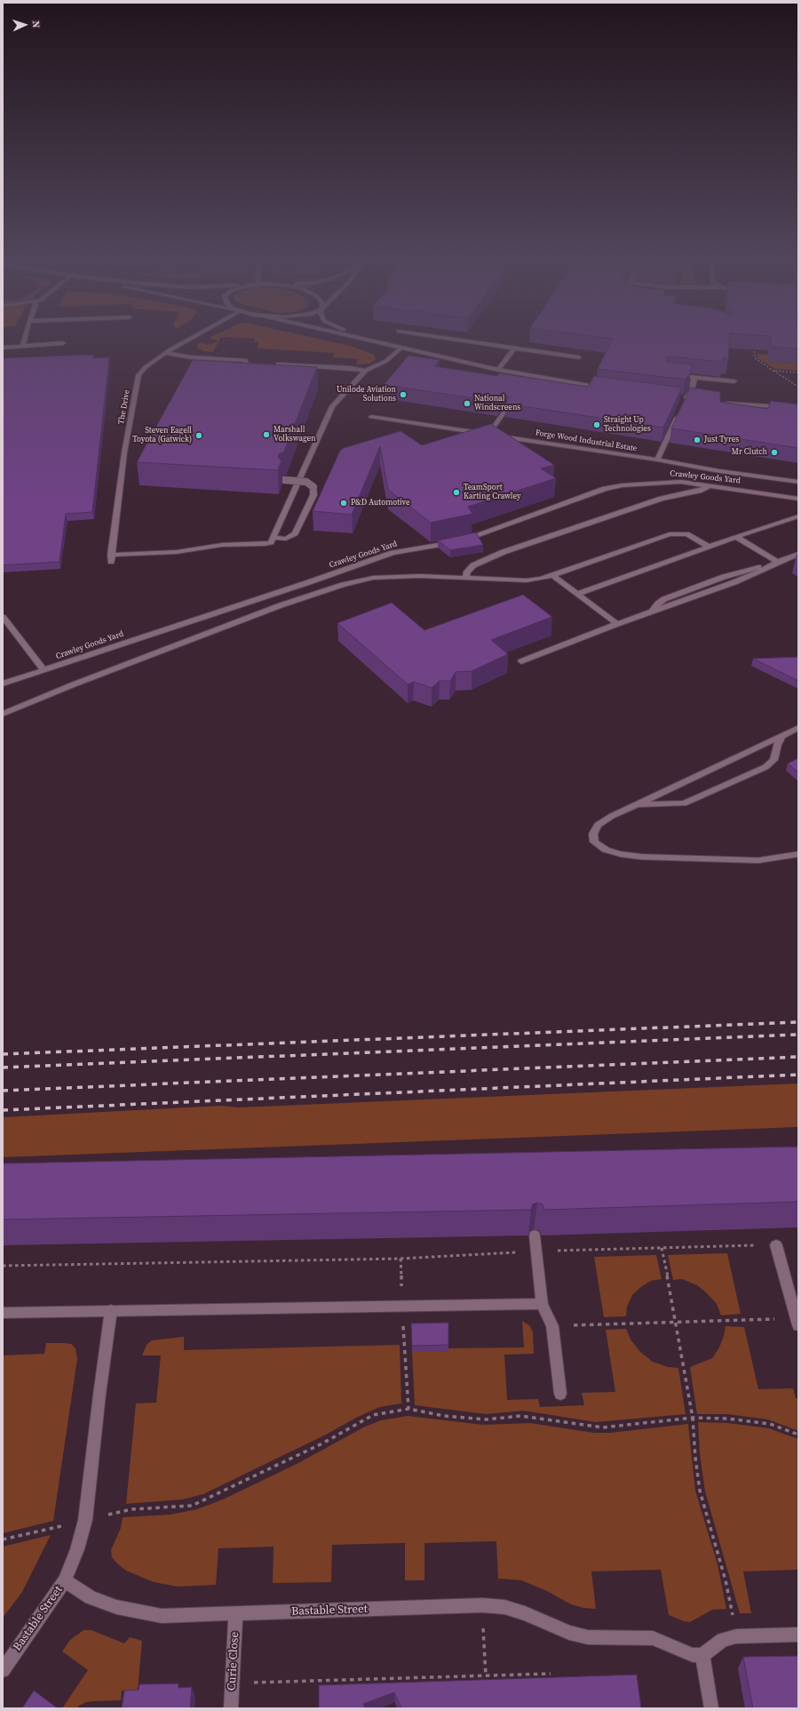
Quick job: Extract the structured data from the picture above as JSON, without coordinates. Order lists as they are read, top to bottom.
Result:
{
  "streets": {
    "street": [
      "The Drive",
      "Forge Wood Industrial Estate",
      "Crawley Goods Yard",
      "Bastable Street",
      "Curie Close"
    ]
  },
  "crossings": [
    ["Bastable Street", "Curie Close"]
  ],
  "places": [
    "Unilode Aviation Solutions",
    "National Windscreens",
    "Straight Up Technologies",
    "Marshall Volkswagen",
    "Steven Eagell Toyota (Gatwick)",
    "Just Tyres",
    "Mr Clutch",
    "TeamSport Karting Crawley",
    "P&D Automotive"
  ],
  "north": "right"
}
